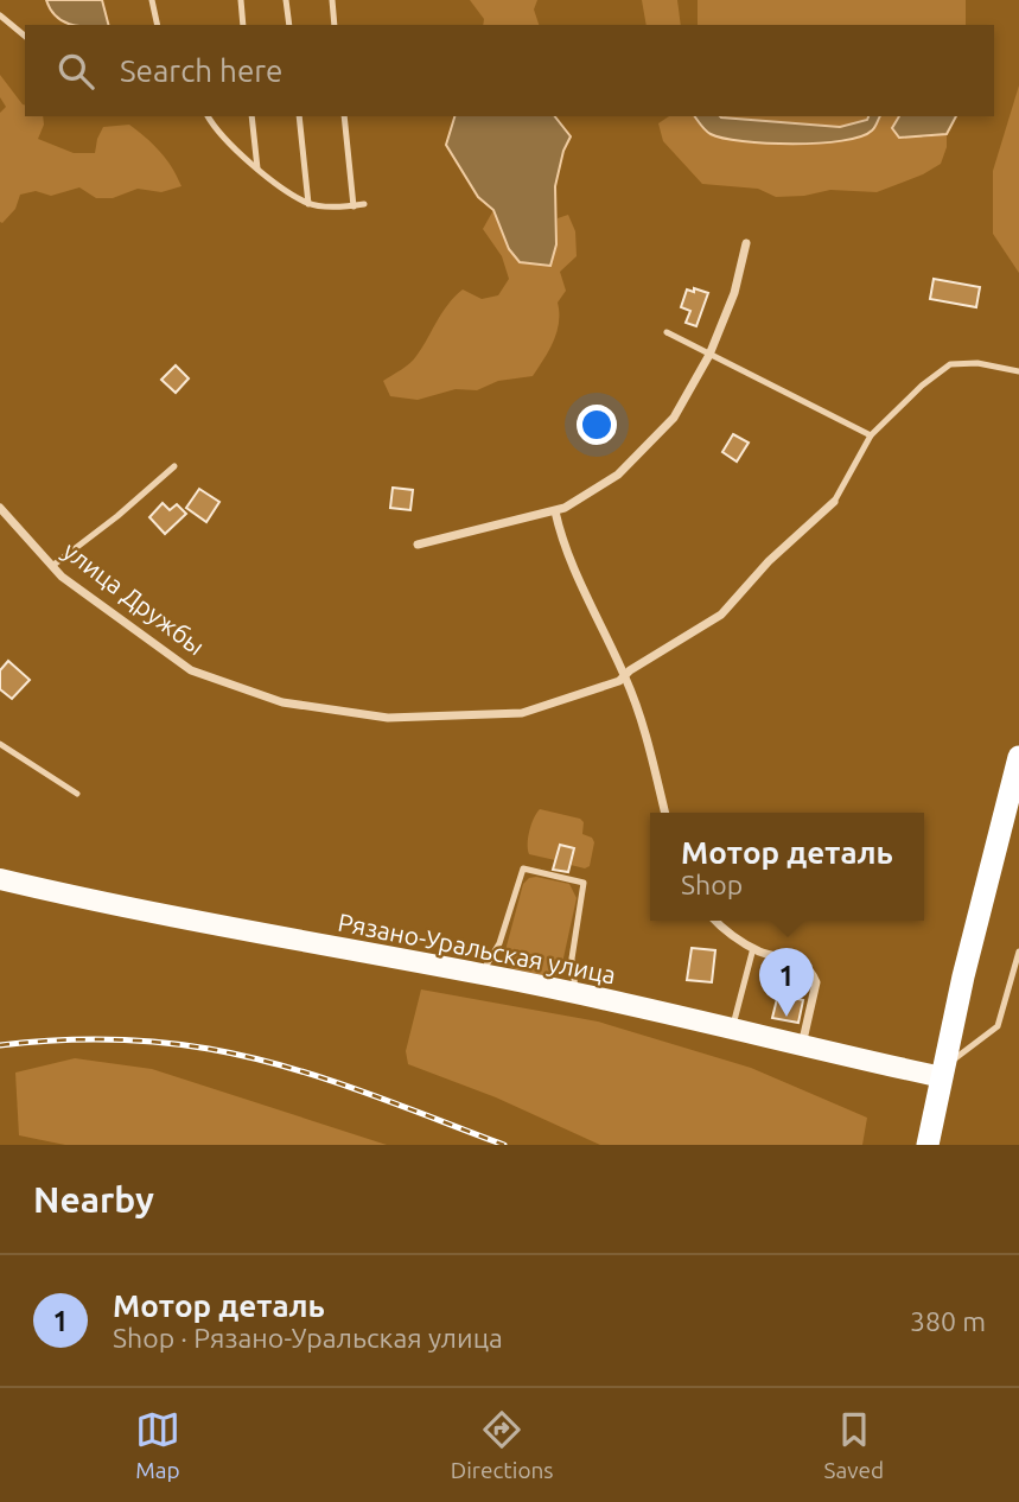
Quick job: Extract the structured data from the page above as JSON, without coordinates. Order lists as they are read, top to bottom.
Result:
{
  "streets": {
    "main road": ["Рязано-Уральская улица"],
    "street": ["улица Дружбы"]
  },
  "page": {
    "search": "Search here",
    "popup": ["Мотор деталь", "Shop"],
    "pins": "1",
    "heading": "Nearby",
    "list": [
      {
        "mark": "1",
        "name": "Мотор деталь",
        "note": "Shop · Рязано-Уральская улица",
        "value": "380 m"
      }
    ],
    "nav": ["Map", "Directions", "Saved"]
  }
}
